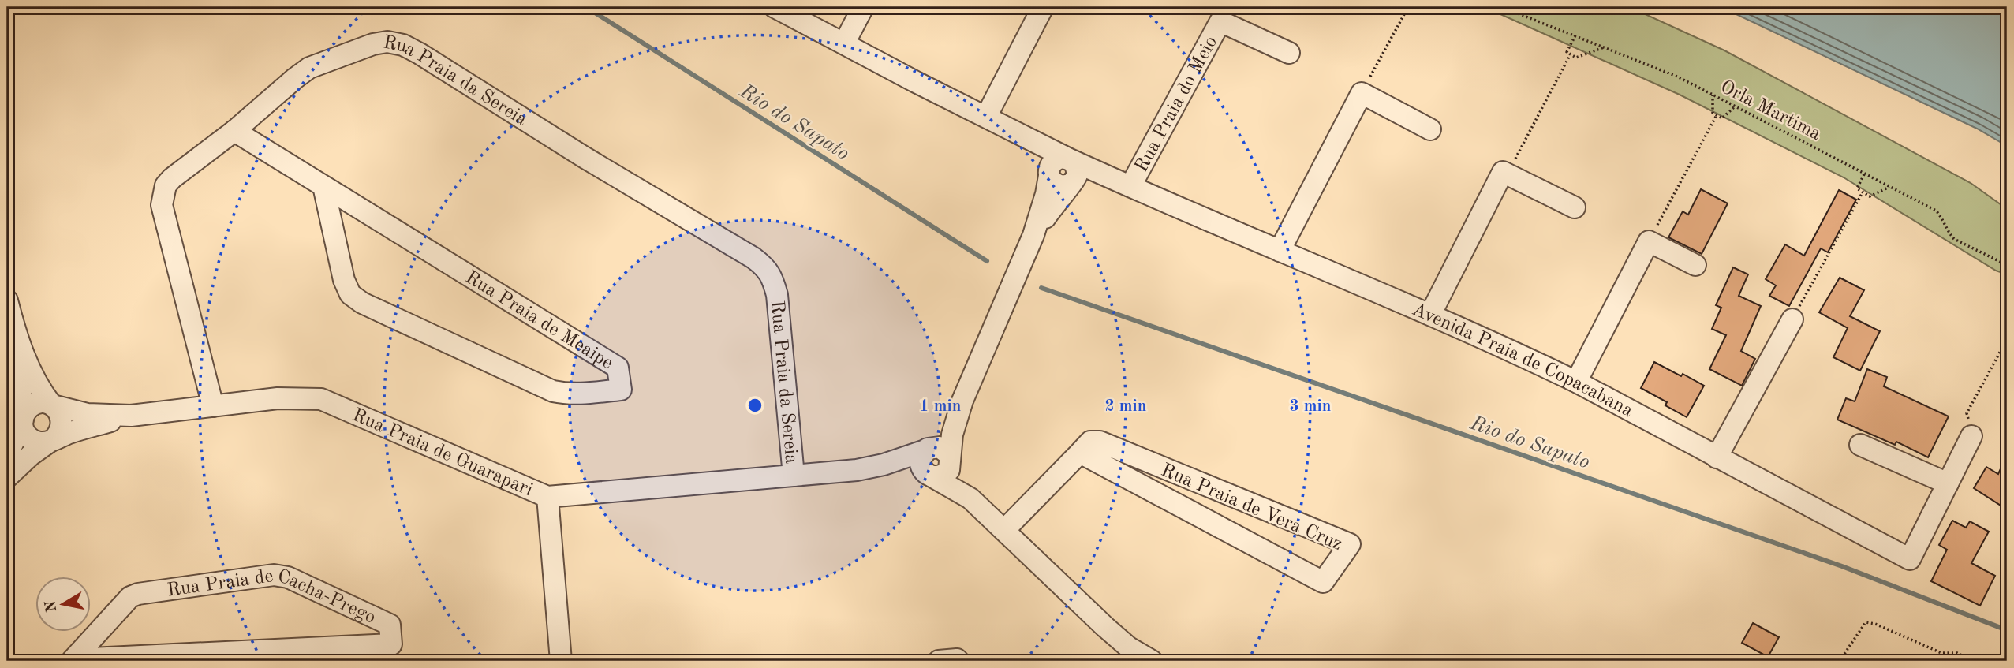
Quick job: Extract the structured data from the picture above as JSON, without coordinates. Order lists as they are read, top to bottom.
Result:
{
  "streets": {
    "street": [
      "Rua Praia da Sereia",
      "Rua Praia do Meio",
      "Rua Praia de Meaipe",
      "Avenida Praia de Copacabana",
      "Rua Praia de Guarapari",
      "Rua Praia de Vera Cruz",
      "Rua Praia de Cacha-Prego"
    ],
    "path": ["Orla Martima"]
  },
  "crossings": [
    ["Rua Praia da Sereia", "Rua Praia de Meaipe"],
    ["Rua Praia da Sereia", "Rua Praia de Guarapari"],
    ["Rua Praia do Meio", "Avenida Praia de Copacabana"],
    ["Rua Praia de Guarapari", "Rua Praia de Vera Cruz"]
  ],
  "water": ["Rio do Sapato"],
  "north": "left",
  "rings": ["1 min", "2 min", "3 min"]
}
